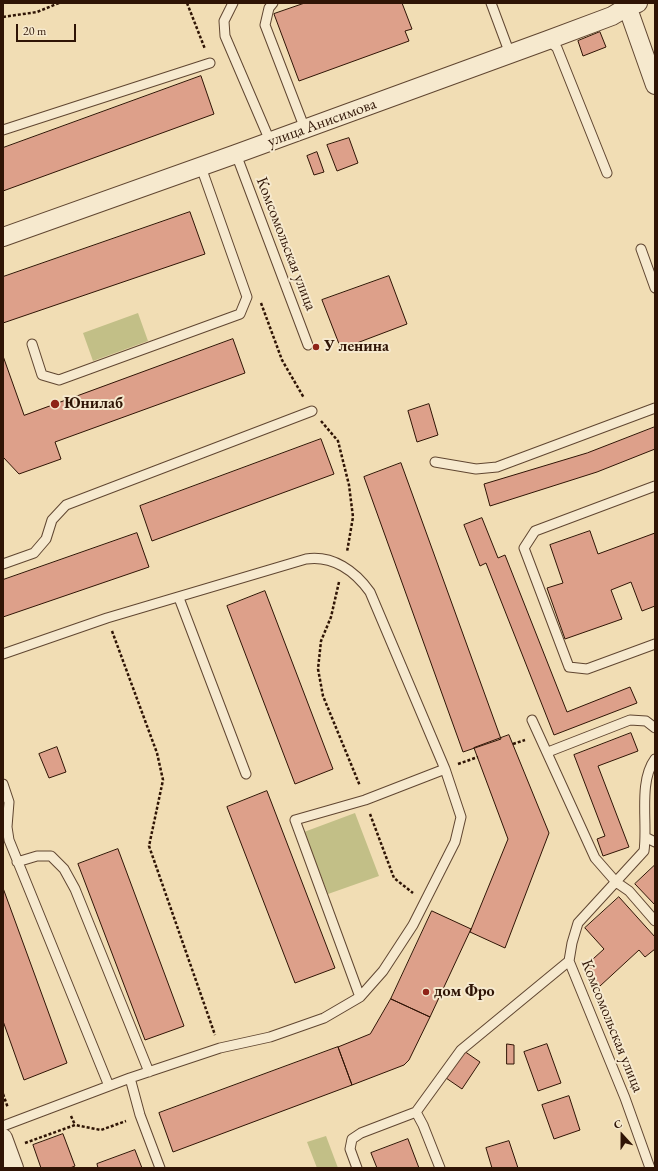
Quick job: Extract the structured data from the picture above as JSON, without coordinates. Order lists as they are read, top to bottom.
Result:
{
  "streets": {
    "street": ["улица Анисимова"],
    "lane": ["Комсомольская улица"]
  },
  "crossings": [
    ["улица Анисимова", "Комсомольская улица"]
  ],
  "places": ["У ленина", "Юнилаб", "дом Фро"],
  "scale_bar": "20 m",
  "north": "top"
}
